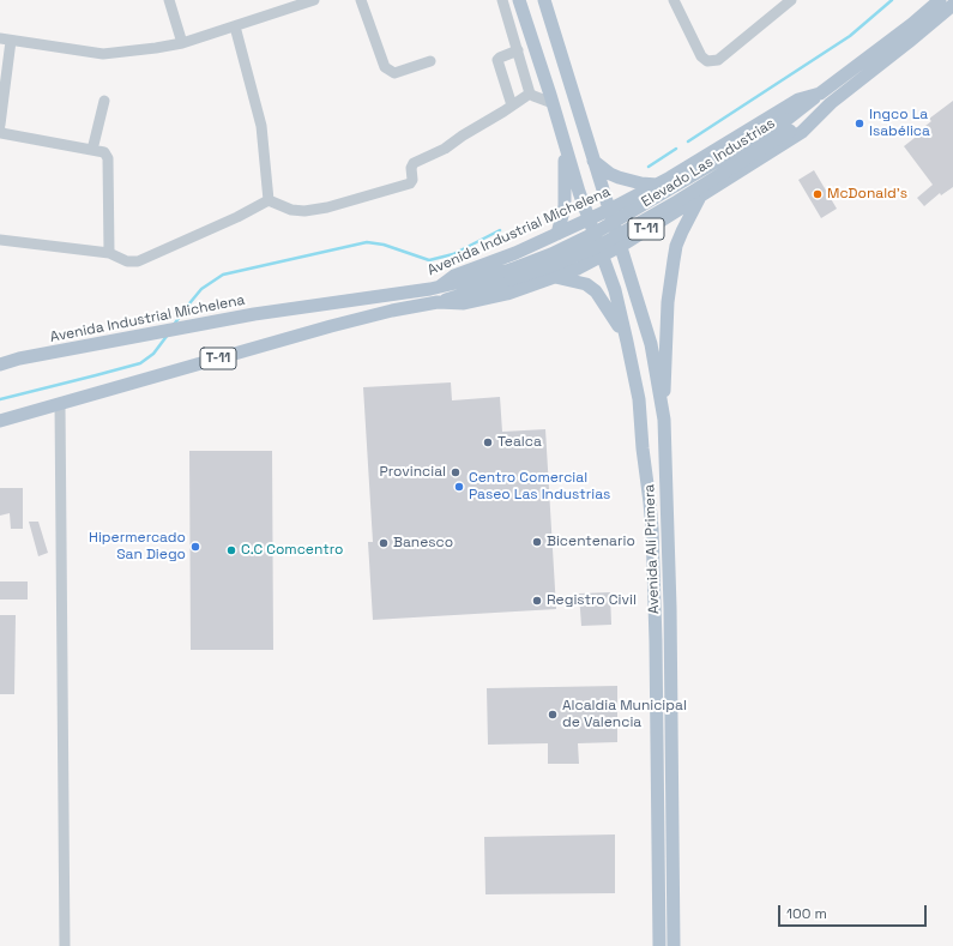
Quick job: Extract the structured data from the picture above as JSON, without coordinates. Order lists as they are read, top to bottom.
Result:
{
  "streets": {
    "main road": [
      "Elevado Las Industrias",
      "T-11",
      "Avenida Industrial Michelena",
      "Avenida Alí Primera"
    ]
  },
  "crossings": [
    ["Elevado Las Industrias", "T-11"],
    ["Elevado Las Industrias", "Avenida Industrial Michelena"],
    ["T-11", "Avenida Alí Primera"],
    ["Avenida Industrial Michelena", "Avenida Alí Primera"]
  ],
  "places": [
    "Ingco La Isabélica",
    "McDonald's",
    "Tealca",
    "Provincial",
    "Centro Comercial Paseo Las Industrias",
    "Bicentenario",
    "Banesco",
    "Hipermercado San Diego",
    "C.C Comcentro",
    "Registro Civil",
    "Alcaldia Municipal de Valencia"
  ],
  "scale_bar": "100 m"
}
